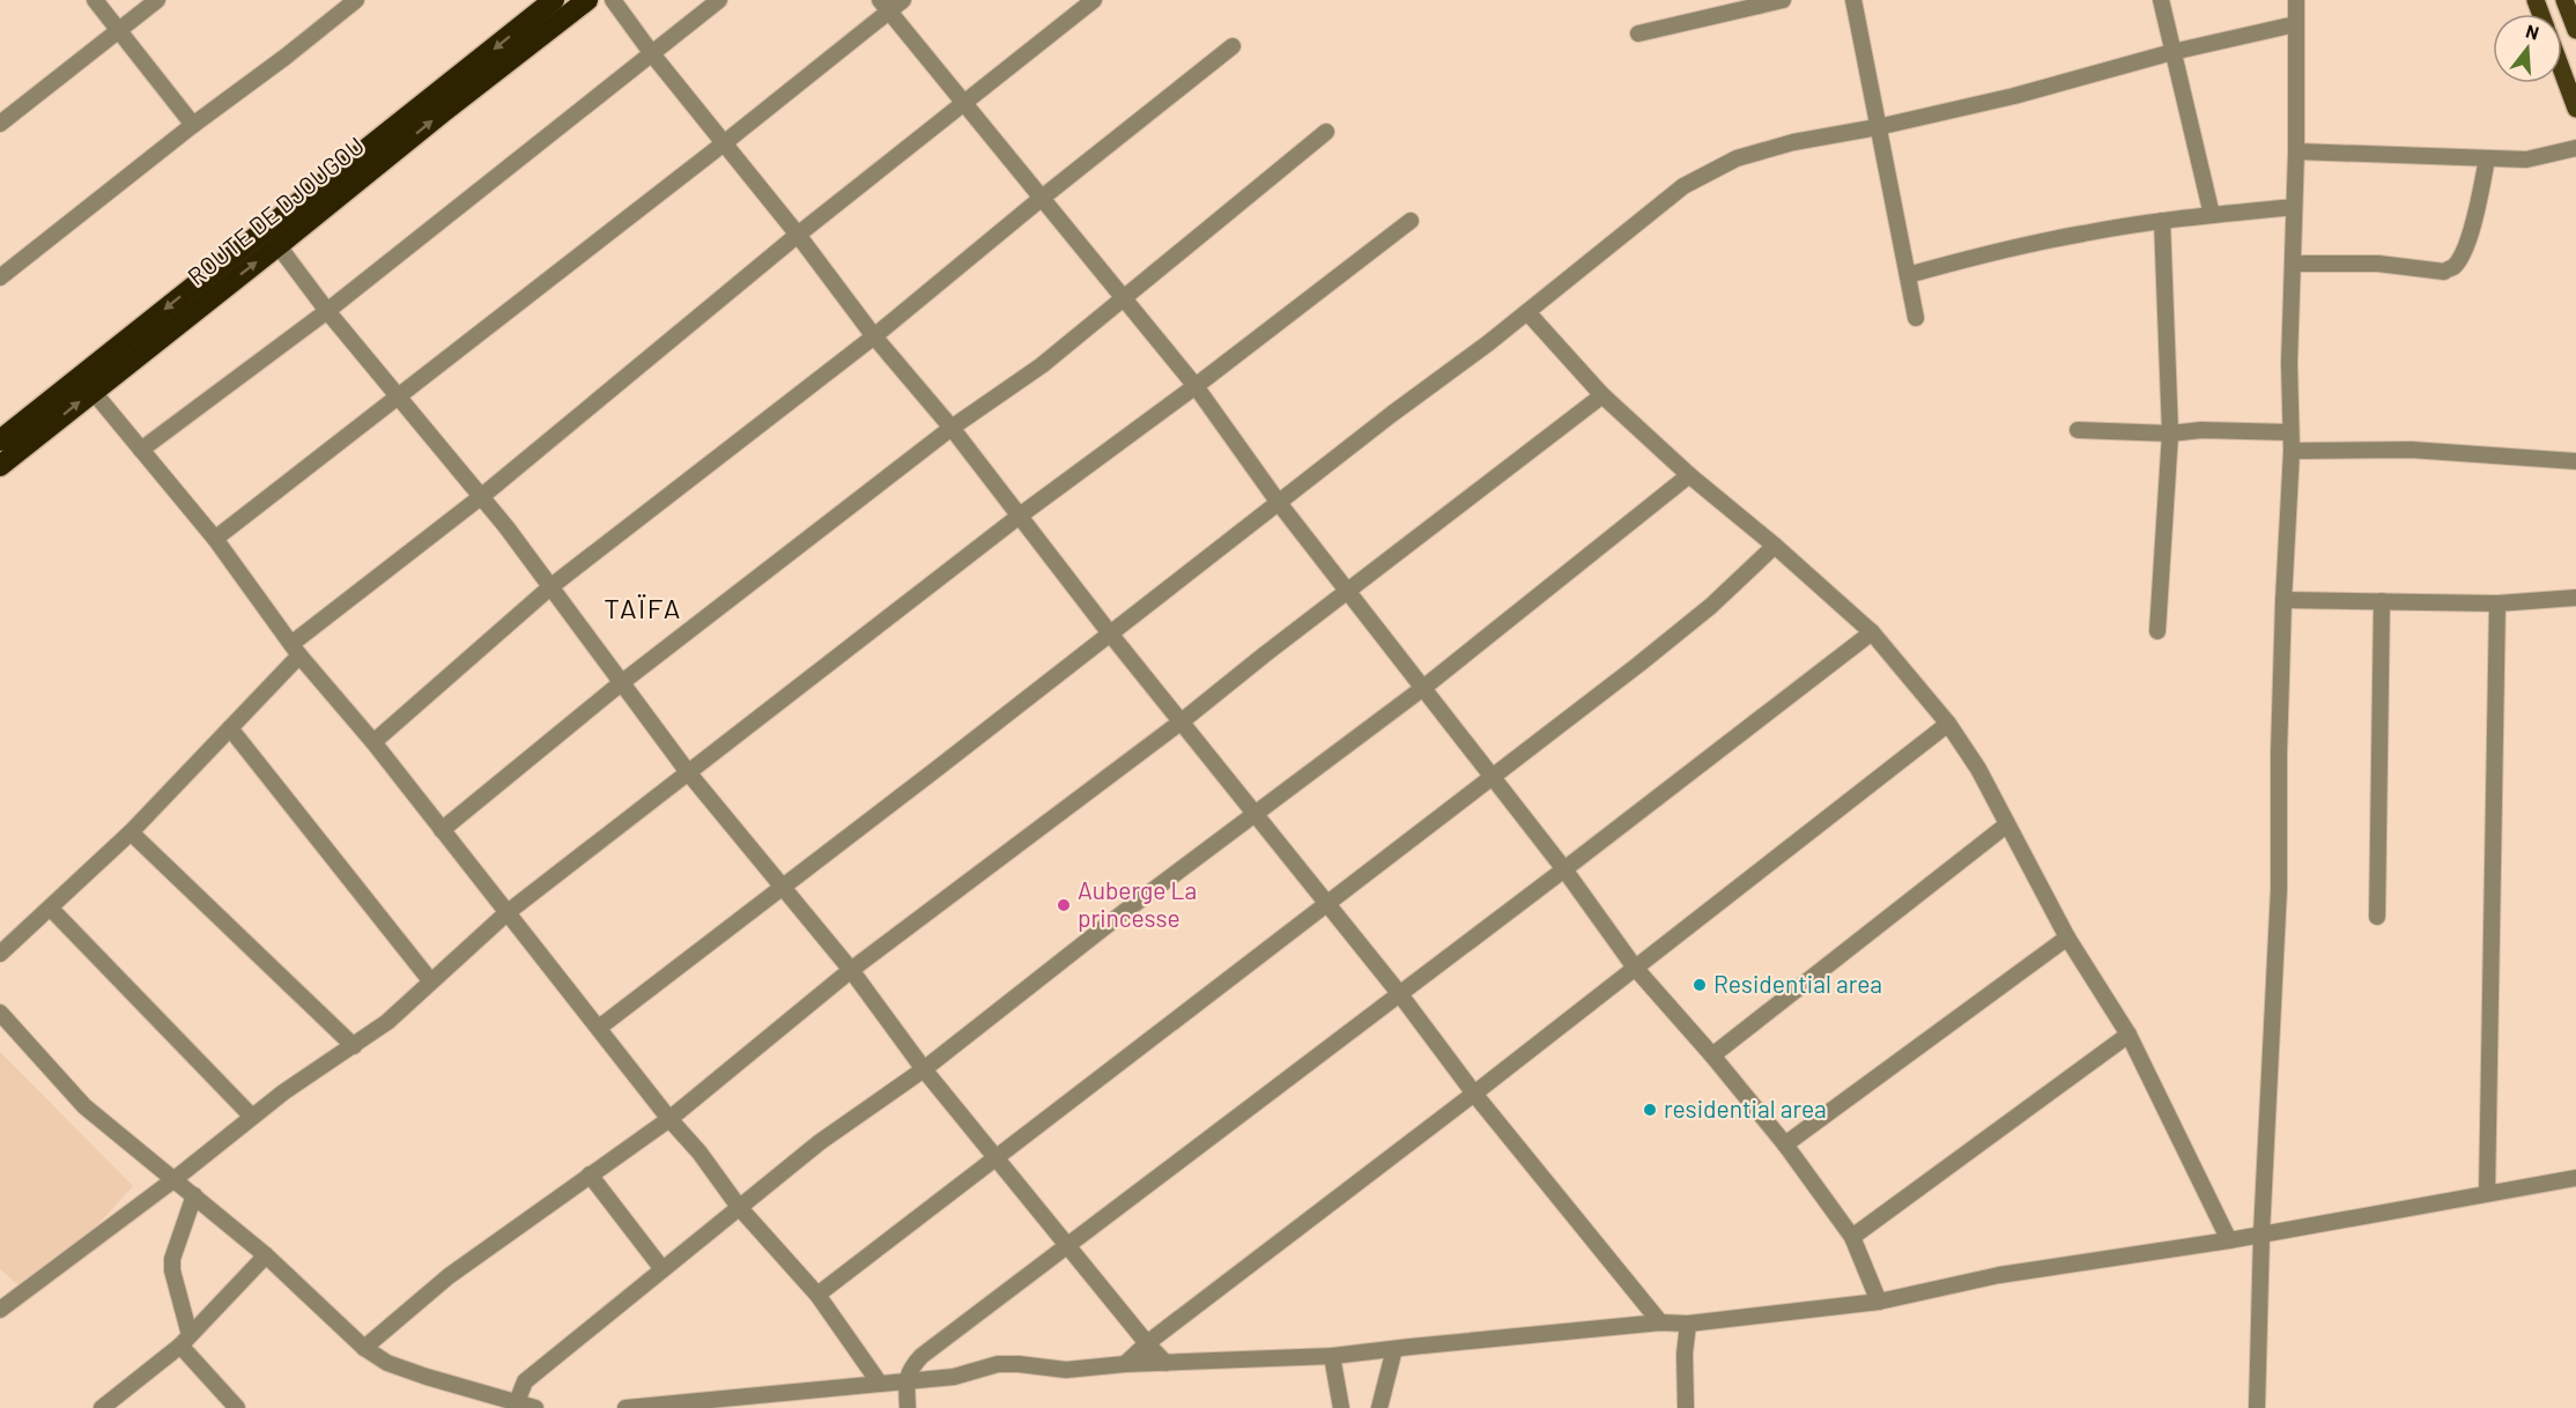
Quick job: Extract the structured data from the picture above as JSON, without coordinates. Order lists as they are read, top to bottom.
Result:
{
  "streets": {
    "highway": ["ROUTE DE DJOUGOU"]
  },
  "districts": ["TAÏFA"],
  "places": ["Auberge La princesse", "Residential area", "residential area"],
  "north": "top"
}
